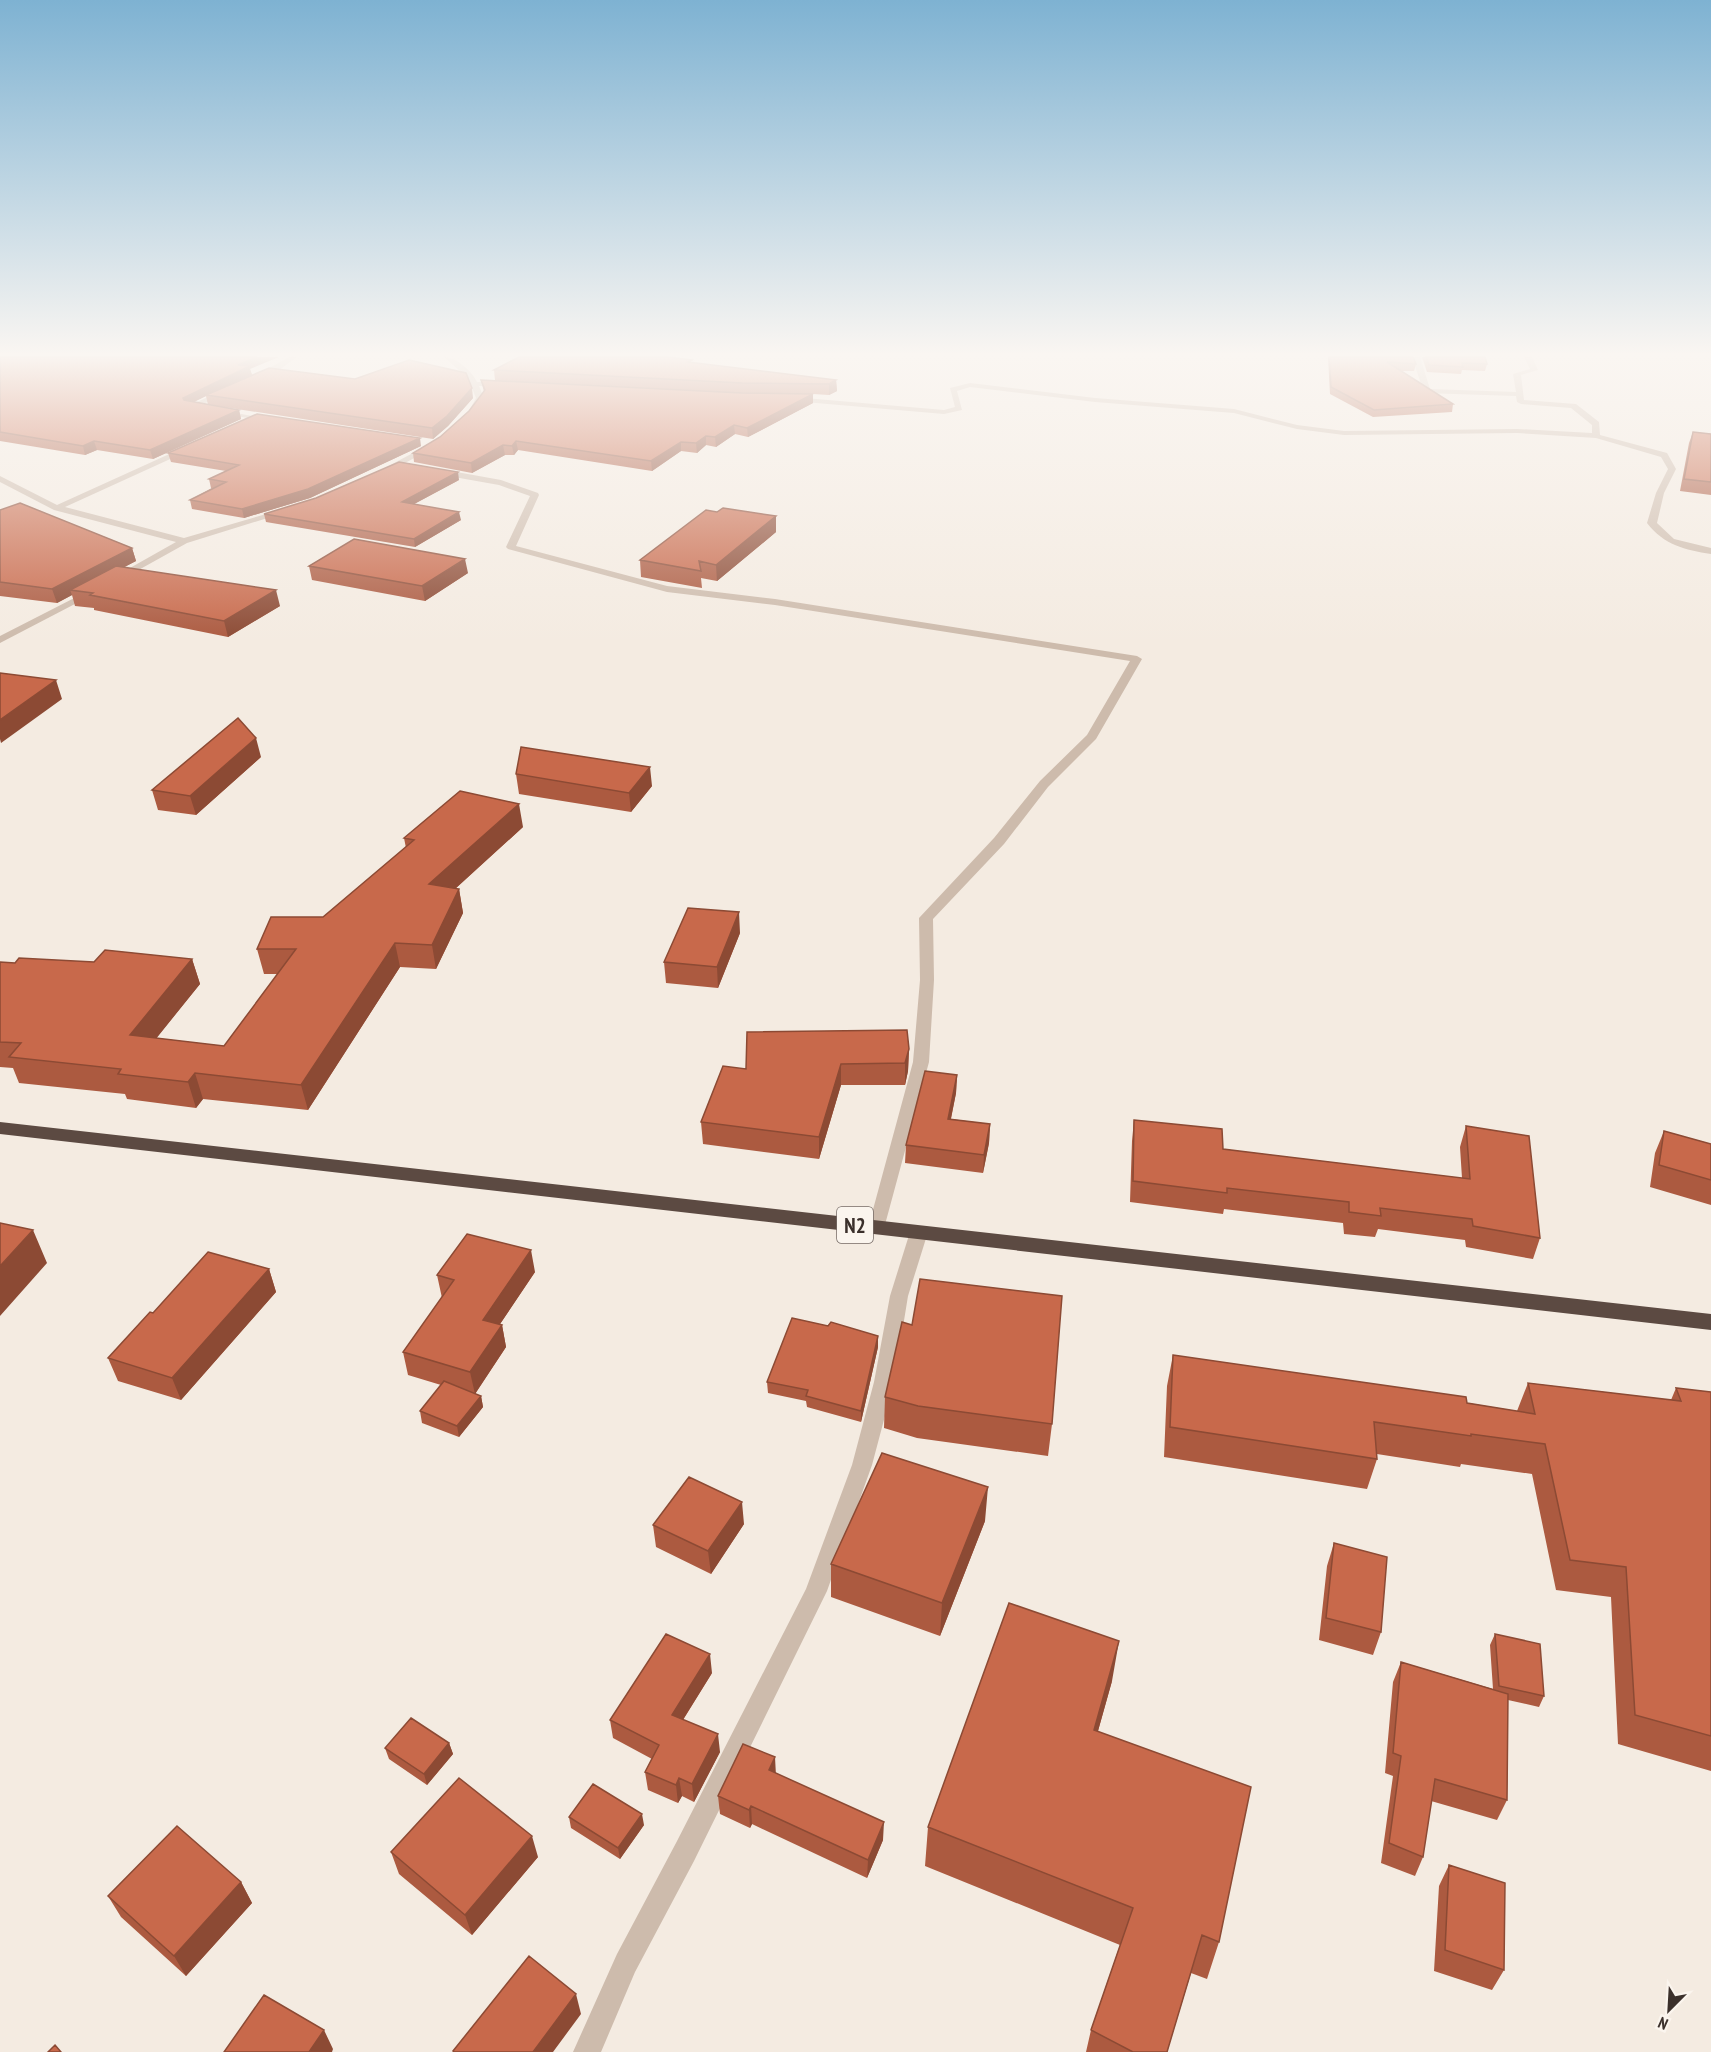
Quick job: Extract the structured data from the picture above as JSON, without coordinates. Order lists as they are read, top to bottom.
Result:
{
  "streets": {
    "highway": ["N2"]
  },
  "north": "bottom left"
}
